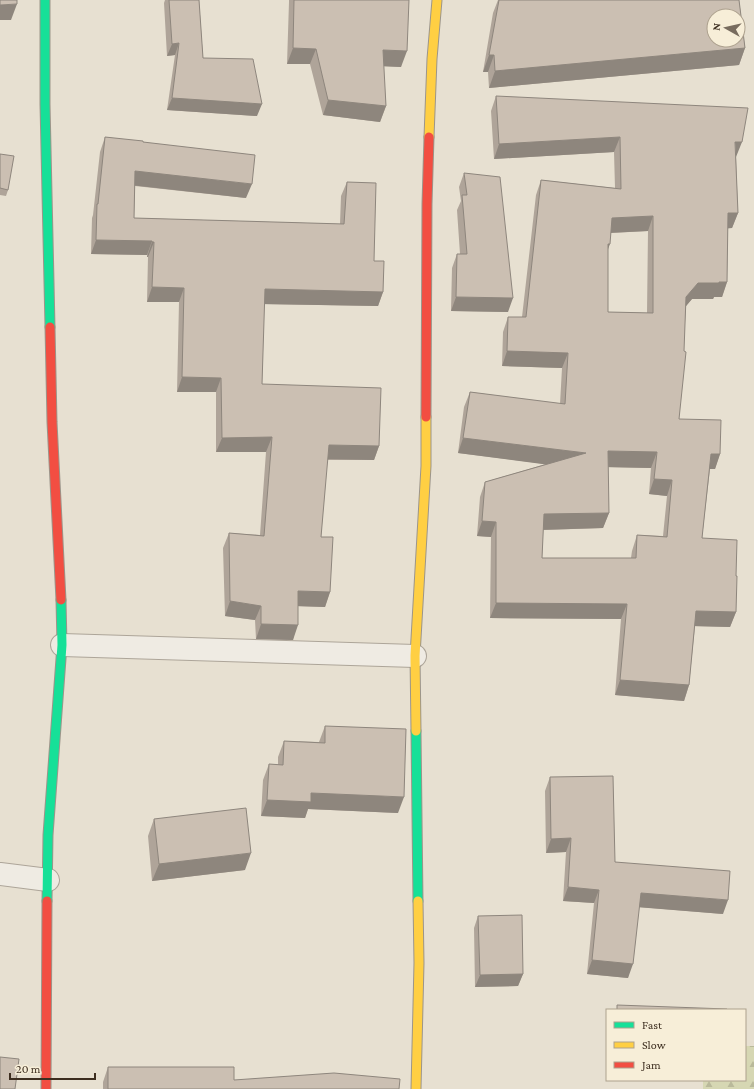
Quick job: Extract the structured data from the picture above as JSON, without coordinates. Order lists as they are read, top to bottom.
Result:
{
  "legend": ["Fast", "Slow", "Jam"],
  "scale_bar": "20 m",
  "north": "left"
}
